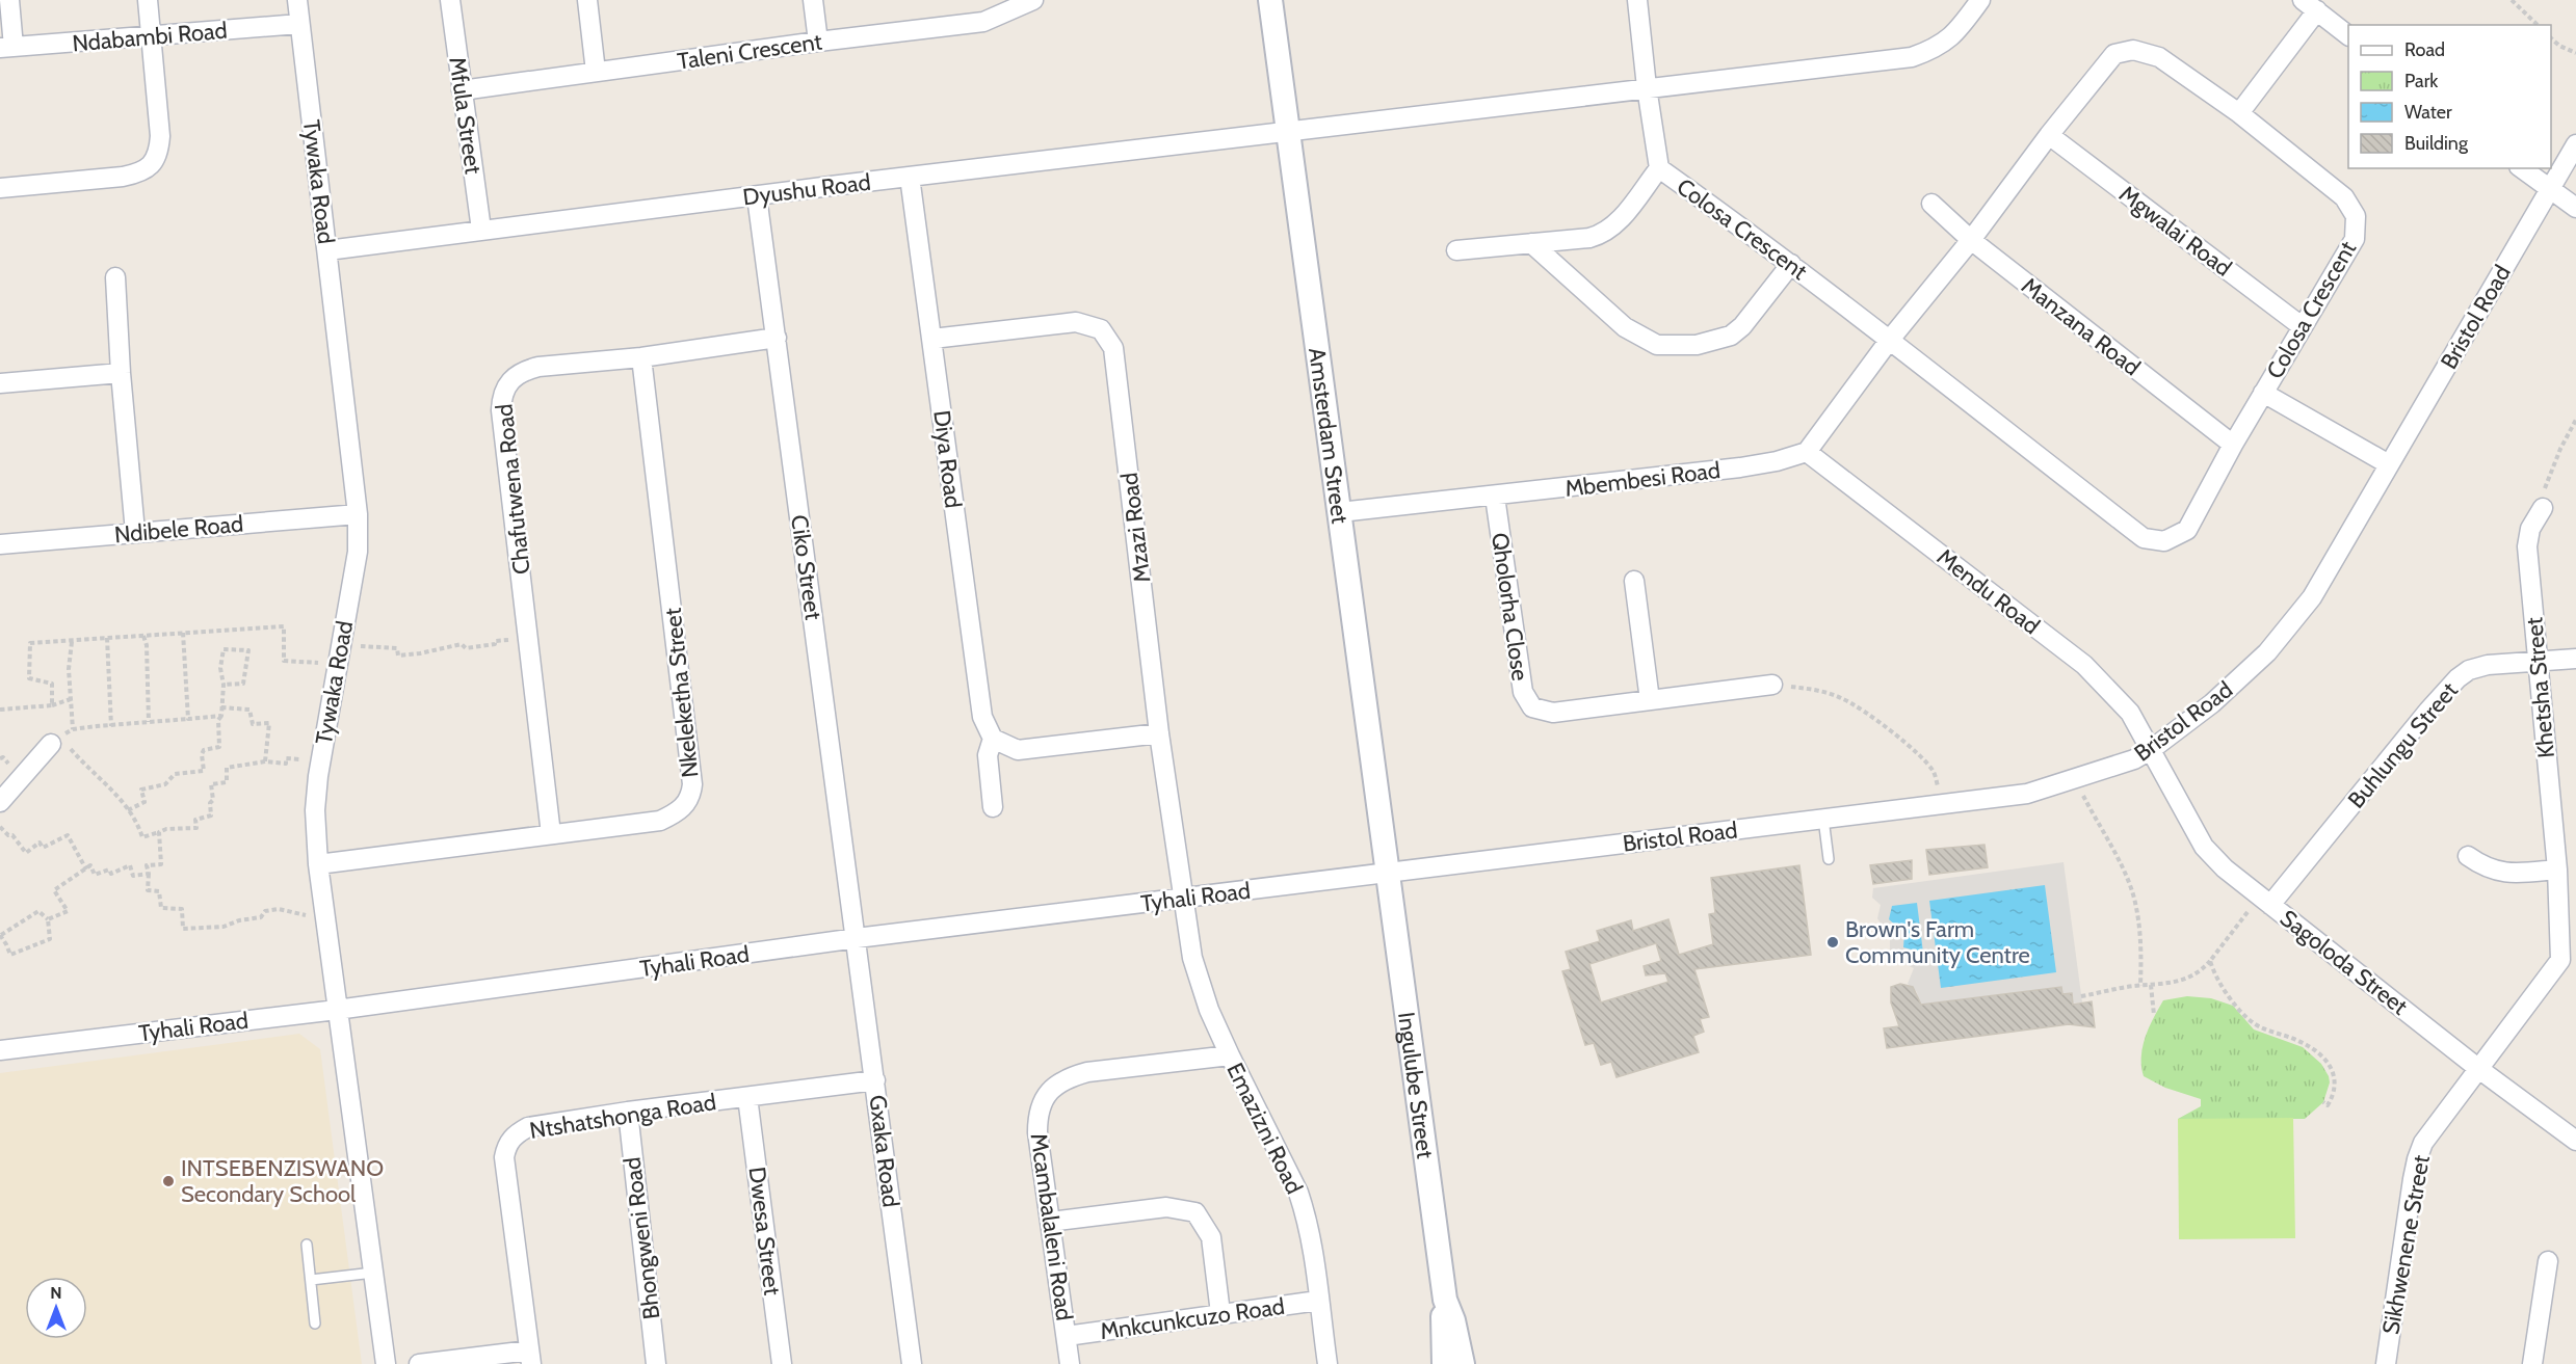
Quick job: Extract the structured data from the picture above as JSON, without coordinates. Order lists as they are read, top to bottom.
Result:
{
  "streets": {
    "street": [
      "Ndabambi Road",
      "Taleni Crescent",
      "Mfula Street",
      "Tywaka Road",
      "Dyushu Road",
      "Colosa Crescent",
      "Mgwalai Road",
      "Bristol Road",
      "Manzana Road",
      "Amsterdam Street",
      "Diya Road",
      "Mbembesi Road",
      "Chafutwena Road",
      "Mzazi Road",
      "Ndibele Road",
      "Ciko Street",
      "Mendu Road",
      "Qholorha Close",
      "Khetsha Street",
      "Nkeleketha Street",
      "Buhlungu Street",
      "Tyhali Road",
      "Sagoloda Street",
      "Ingulube Street",
      "Ntshatshonga Road",
      "Emazizni Road",
      "Gxaka Road",
      "Mcambalaleni Road",
      "Dwesa Street",
      "Bhongweni Road",
      "Sikhwenene Street",
      "Mnkcunkcuzo Road"
    ]
  },
  "crossings": [
    ["Ndabambi Road", "Tywaka Road"],
    ["Taleni Crescent", "Mfula Street"],
    ["Mfula Street", "Dyushu Road"],
    ["Tywaka Road", "Dyushu Road"],
    ["Tywaka Road", "Ndibele Road"],
    ["Tywaka Road", "Nkeleketha Street"],
    ["Tywaka Road", "Tyhali Road"],
    ["Dyushu Road", "Colosa Crescent"],
    ["Dyushu Road", "Amsterdam Street"],
    ["Dyushu Road", "Diya Road"],
    ["Dyushu Road", "Ciko Street"],
    ["Colosa Crescent", "Mgwalai Road"],
    ["Colosa Crescent", "Manzana Road"],
    ["Bristol Road", "Amsterdam Street"],
    ["Bristol Road", "Mendu Road"],
    ["Bristol Road", "Tyhali Road"],
    ["Bristol Road", "Sagoloda Street"],
    ["Bristol Road", "Ingulube Street"],
    ["Amsterdam Street", "Mbembesi Road"],
    ["Amsterdam Street", "Tyhali Road"],
    ["Amsterdam Street", "Ingulube Street"],
    ["Diya Road", "Mzazi Road"],
    ["Mbembesi Road", "Mendu Road"],
    ["Mbembesi Road", "Qholorha Close"],
    ["Chafutwena Road", "Ciko Street"],
    ["Chafutwena Road", "Nkeleketha Street"],
    ["Mzazi Road", "Tyhali Road"],
    ["Mzazi Road", "Emazizni Road"],
    ["Ciko Street", "Tyhali Road"],
    ["Ciko Street", "Gxaka Road"],
    ["Mendu Road", "Sagoloda Street"],
    ["Khetsha Street", "Buhlungu Street"],
    ["Khetsha Street", "Sagoloda Street"],
    ["Khetsha Street", "Sikhwenene Street"],
    ["Buhlungu Street", "Sagoloda Street"],
    ["Tyhali Road", "Ingulube Street"],
    ["Tyhali Road", "Emazizni Road"],
    ["Tyhali Road", "Gxaka Road"],
    ["Sagoloda Street", "Sikhwenene Street"],
    ["Ntshatshonga Road", "Gxaka Road"],
    ["Ntshatshonga Road", "Dwesa Street"],
    ["Ntshatshonga Road", "Bhongweni Road"],
    ["Emazizni Road", "Mcambalaleni Road"],
    ["Emazizni Road", "Mnkcunkcuzo Road"],
    ["Mcambalaleni Road", "Mnkcunkcuzo Road"]
  ],
  "places": ["Brown's Farm Community Centre", "INTSEBENZISWANO Secondary School"],
  "legend": [
    "Road",
    "Park",
    "Water",
    "Building"
  ],
  "north": "top"
}
